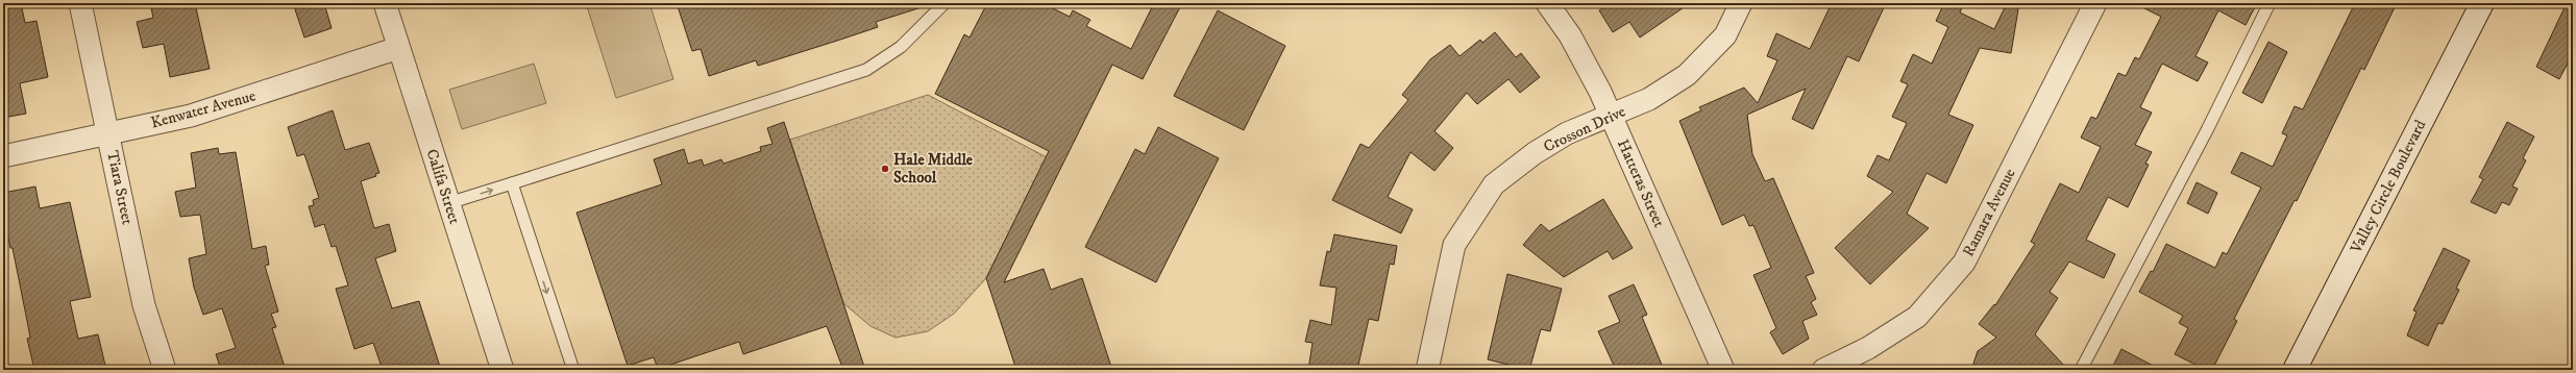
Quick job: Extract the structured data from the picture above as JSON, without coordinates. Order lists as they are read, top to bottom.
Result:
{
  "streets": {
    "main road": ["Valley Circle Boulevard"],
    "street": [
      "Kenwater Avenue",
      "Crosson Drive",
      "Hatteras Street",
      "Califa Street",
      "Tiara Street",
      "Ramara Avenue"
    ]
  },
  "crossings": [
    ["Kenwater Avenue", "Califa Street"],
    ["Kenwater Avenue", "Tiara Street"],
    ["Crosson Drive", "Hatteras Street"]
  ],
  "places": ["Hale Middle School"]
}
